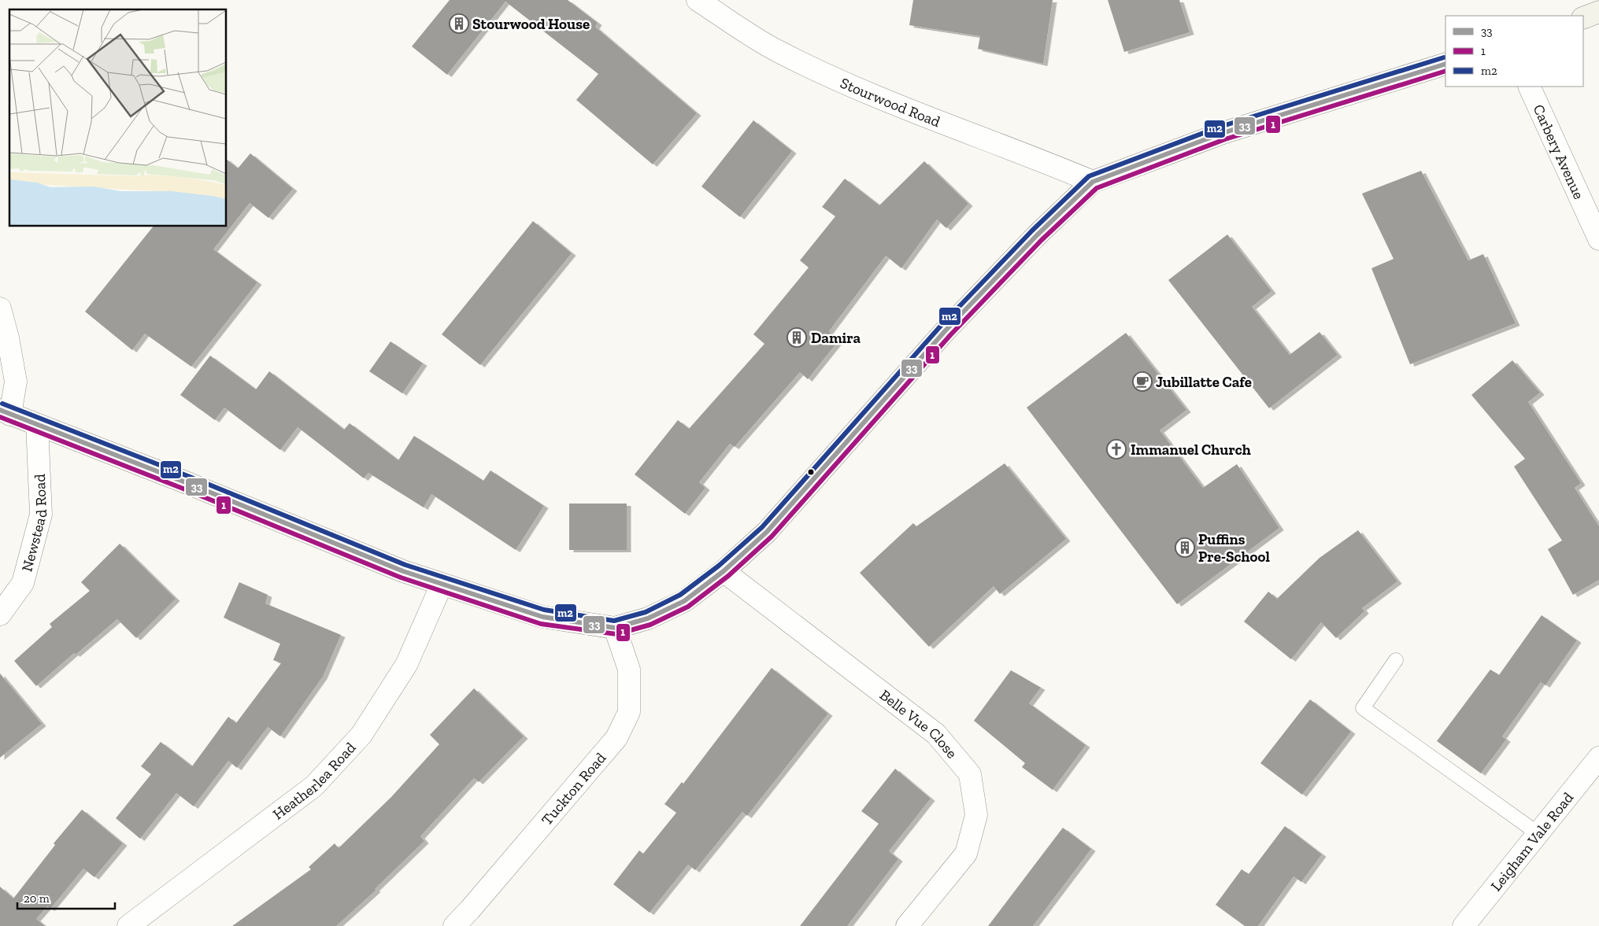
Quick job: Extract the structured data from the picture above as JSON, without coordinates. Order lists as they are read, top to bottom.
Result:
{
  "streets": {
    "street": [
      "Stourwood Road",
      "Carbery Avenue",
      "Newstead Road",
      "Belle Vue Close",
      "Heatherlea Road",
      "Tuckton Road",
      "Leigham Vale Road"
    ]
  },
  "places": {
    "building": ["Stourwood House", "Damira", "Puffins Pre-School"],
    "cafe": ["Jubillatte Cafe"],
    "church": ["Immanuel Church"]
  },
  "lines": ["transit line m2", "transit line 33", "transit line 1"],
  "legend": ["33", "1", "m2"],
  "scale_bar": "20 m"
}
